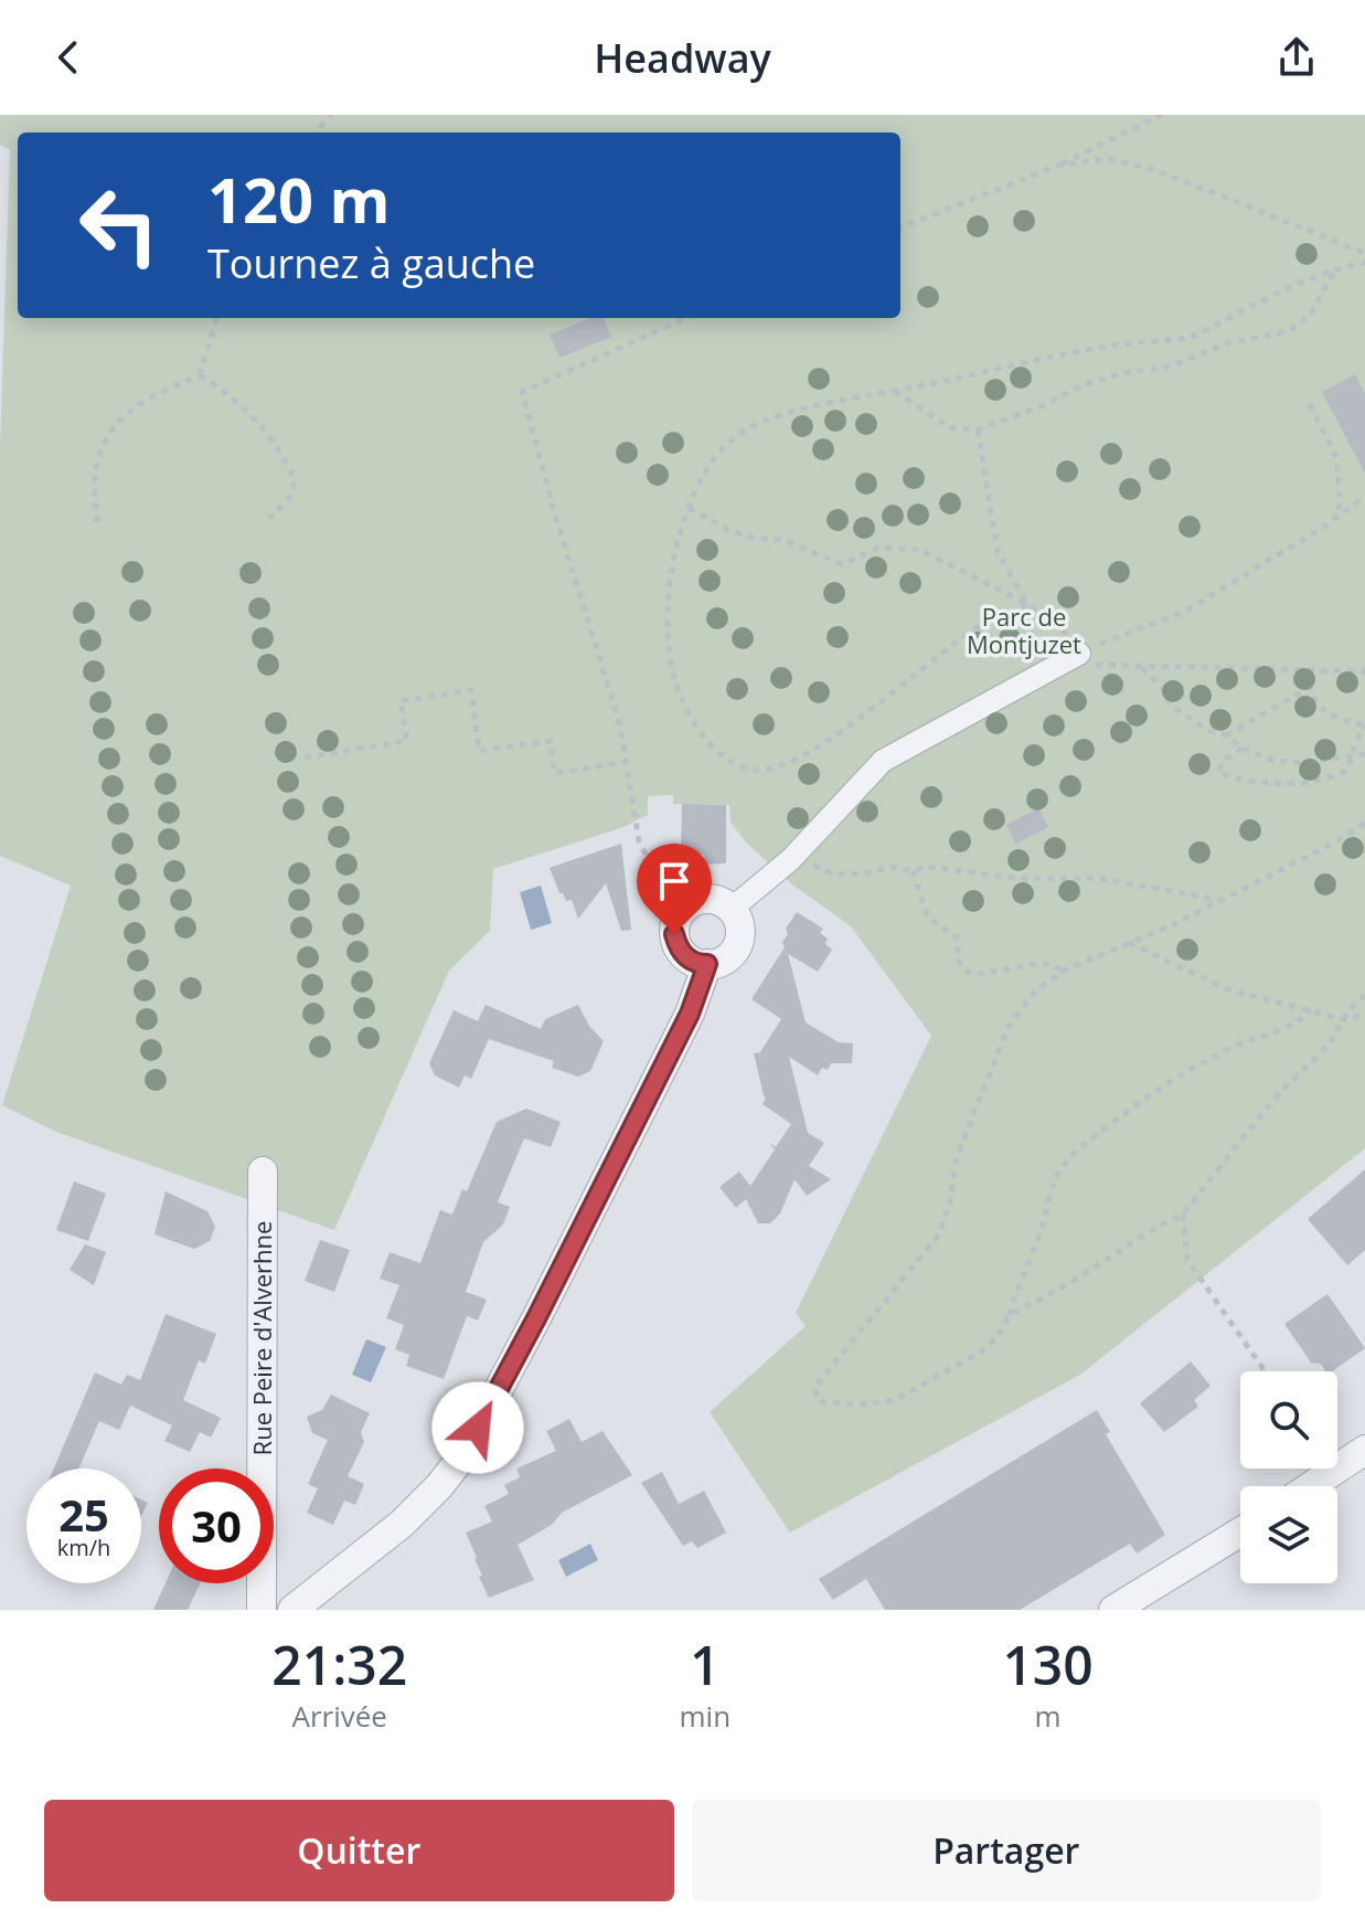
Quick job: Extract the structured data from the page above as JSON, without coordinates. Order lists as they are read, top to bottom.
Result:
{
  "streets": {
    "street": ["Rue Peire d'Alverhne"]
  },
  "parks": ["Parc de Montjuzet"],
  "page": {
    "header": "Headway",
    "turn": ["120 m", "Tournez à gauche"],
    "speed": "25 km/h",
    "limit": "30",
    "eta": [
      "21:32",
      "Arrivée",
      "1",
      "min",
      "130",
      "m"
    ],
    "buttons": ["Quitter", "Partager"]
  }
}
